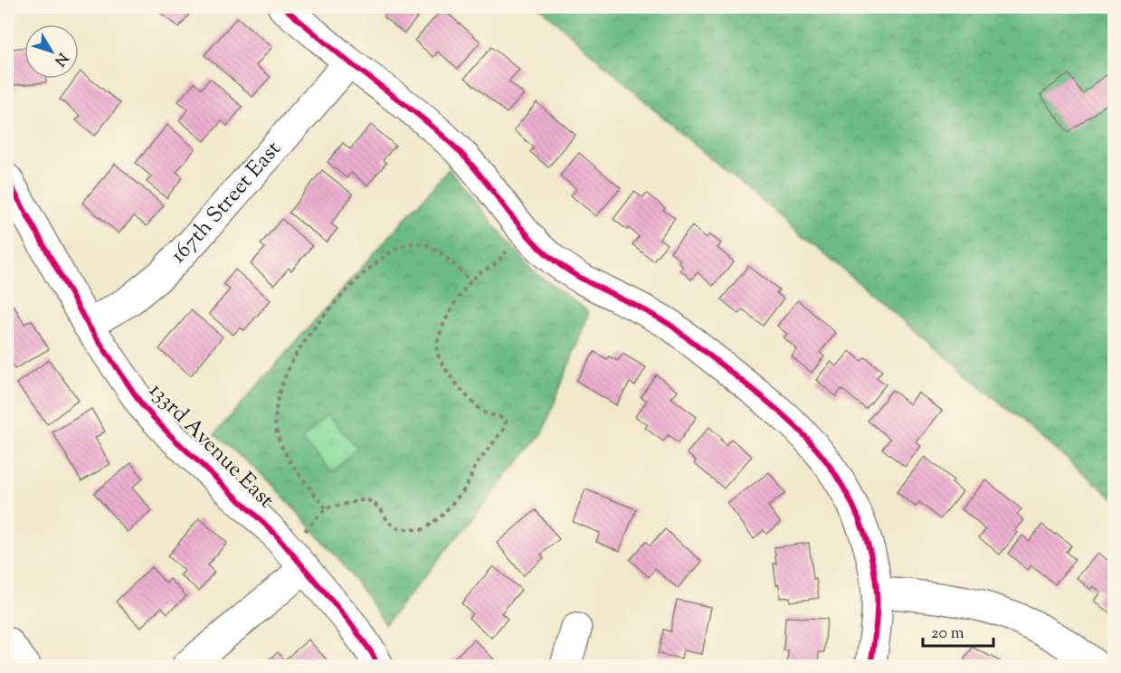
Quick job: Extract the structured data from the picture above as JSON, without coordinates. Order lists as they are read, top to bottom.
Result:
{
  "streets": {
    "street": ["167th Street East", "133rd Avenue East"]
  },
  "crossings": [
    ["167th Street East", "133rd Avenue East"]
  ],
  "scale_bar": "20 m",
  "north": "bottom right"
}
